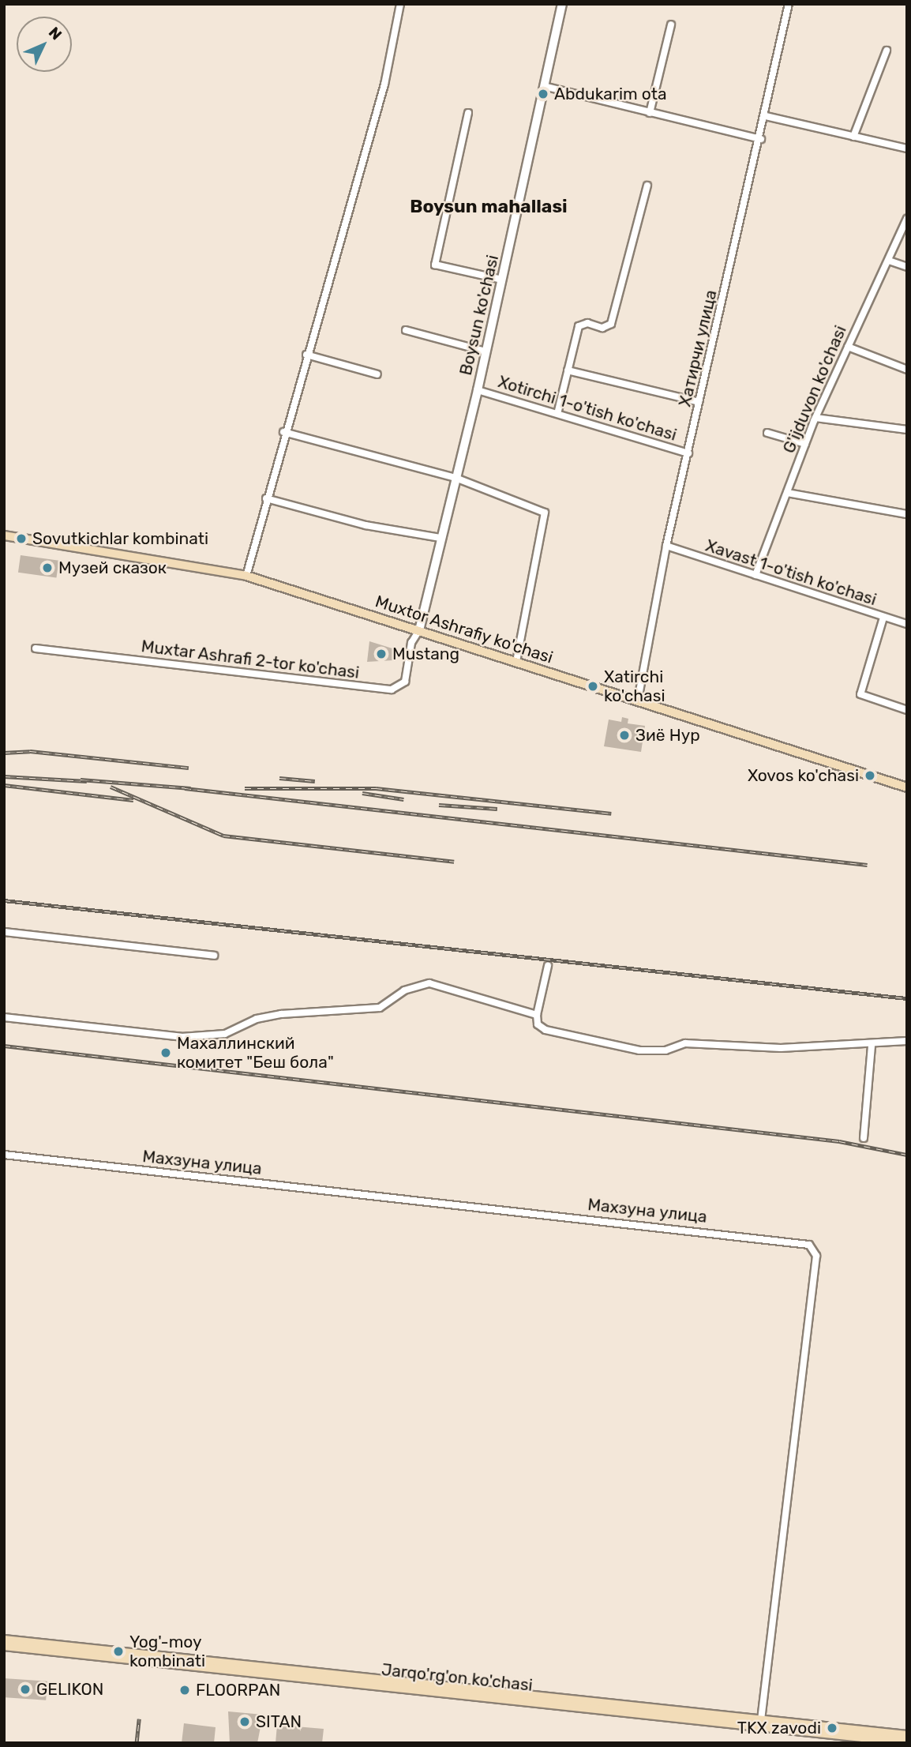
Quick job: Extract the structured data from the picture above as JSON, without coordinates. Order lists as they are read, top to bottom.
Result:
{
  "streets": {
    "main road": ["Muxtor Ashrafiy ko'chasi", "Jarqo'rg'on ko'chasi"],
    "street": [
      "Boysun ko'chasi",
      "Хатирчи улица",
      "G'ijduvon ko'chasi",
      "Xotirchi 1-o'tish ko'chasi",
      "Xavast 1-o'tish ko'chasi",
      "Muxtar Ashrafi 2-tor ko'chasi",
      "Махзуна улица"
    ]
  },
  "crossings": [
    ["Boysun ko'chasi", "Xotirchi 1-o'tish ko'chasi"],
    ["Boysun ko'chasi", "Muxtor Ashrafiy ko'chasi"],
    ["Boysun ko'chasi", "Muxtar Ashrafi 2-tor ko'chasi"],
    ["Хатирчи улица", "Xotirchi 1-o'tish ko'chasi"],
    ["Хатирчи улица", "Xavast 1-o'tish ko'chasi"],
    ["Хатирчи улица", "Muxtor Ashrafiy ko'chasi"],
    ["G'ijduvon ko'chasi", "Xavast 1-o'tish ko'chasi"],
    ["Muxtor Ashrafiy ko'chasi", "Muxtar Ashrafi 2-tor ko'chasi"],
    ["Махзуна улица", "Jarqo'rg'on ko'chasi"]
  ],
  "districts": ["Boysun mahallasi"],
  "places": [
    "Abdukarim ota",
    "Sovutkichlar kombinati",
    "Музей сказок",
    "Mustang",
    "Xatirchi ko'chasi",
    "Зиё Нур",
    "Xovos ko'chasi",
    "Махаллинский комитет \"Беш бола\"",
    "Yog'-moy kombinati",
    "GELIKON",
    "FLOORPAN",
    "SITAN",
    "TKX zavodi"
  ],
  "north": "top right"
}
